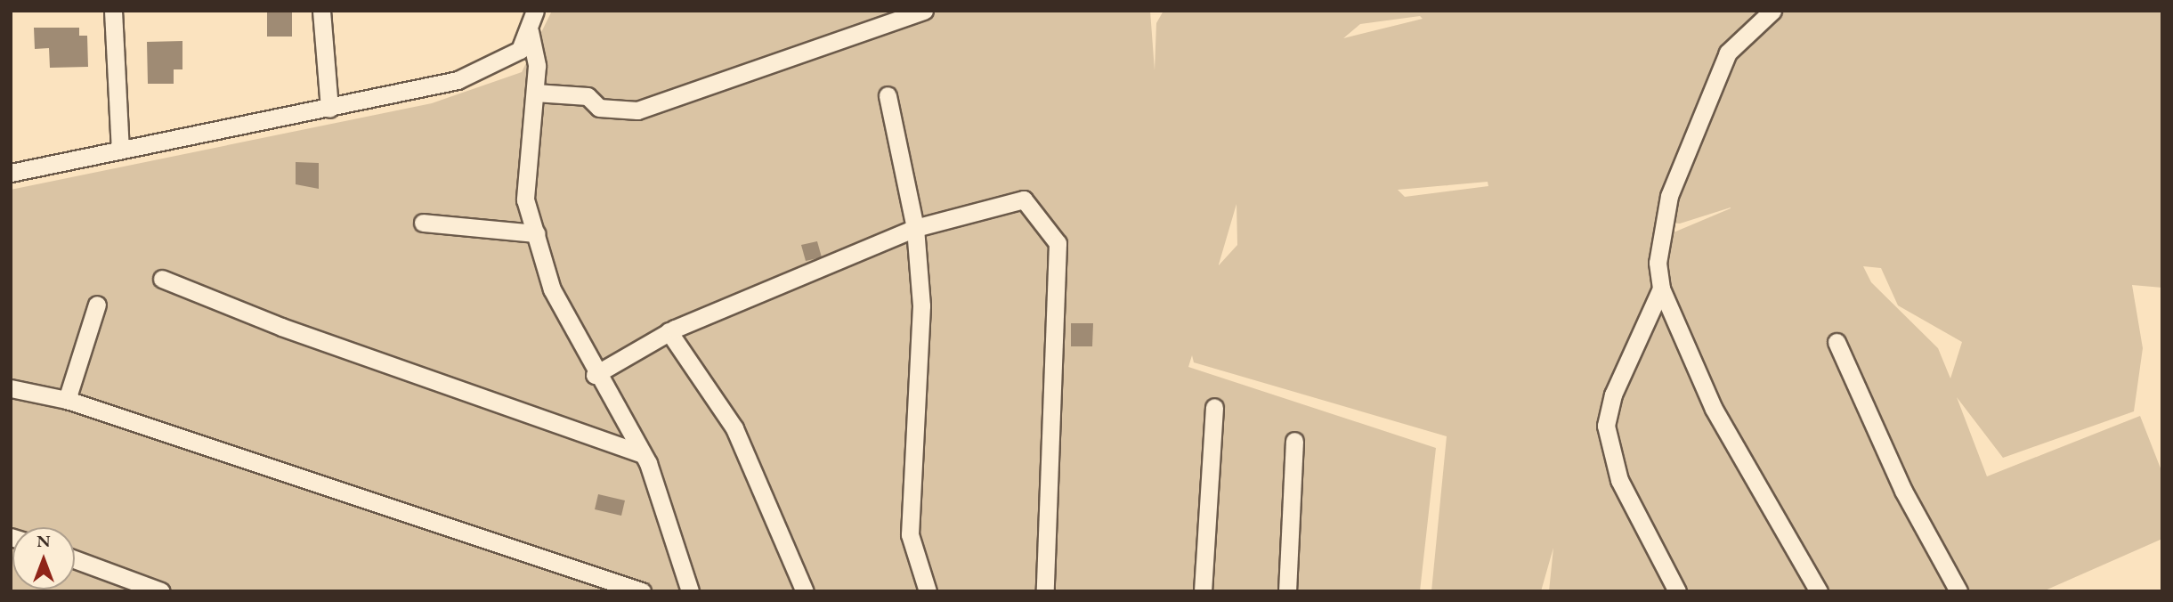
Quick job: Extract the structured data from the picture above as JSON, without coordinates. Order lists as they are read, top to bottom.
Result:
{
  "north": "top"
}
